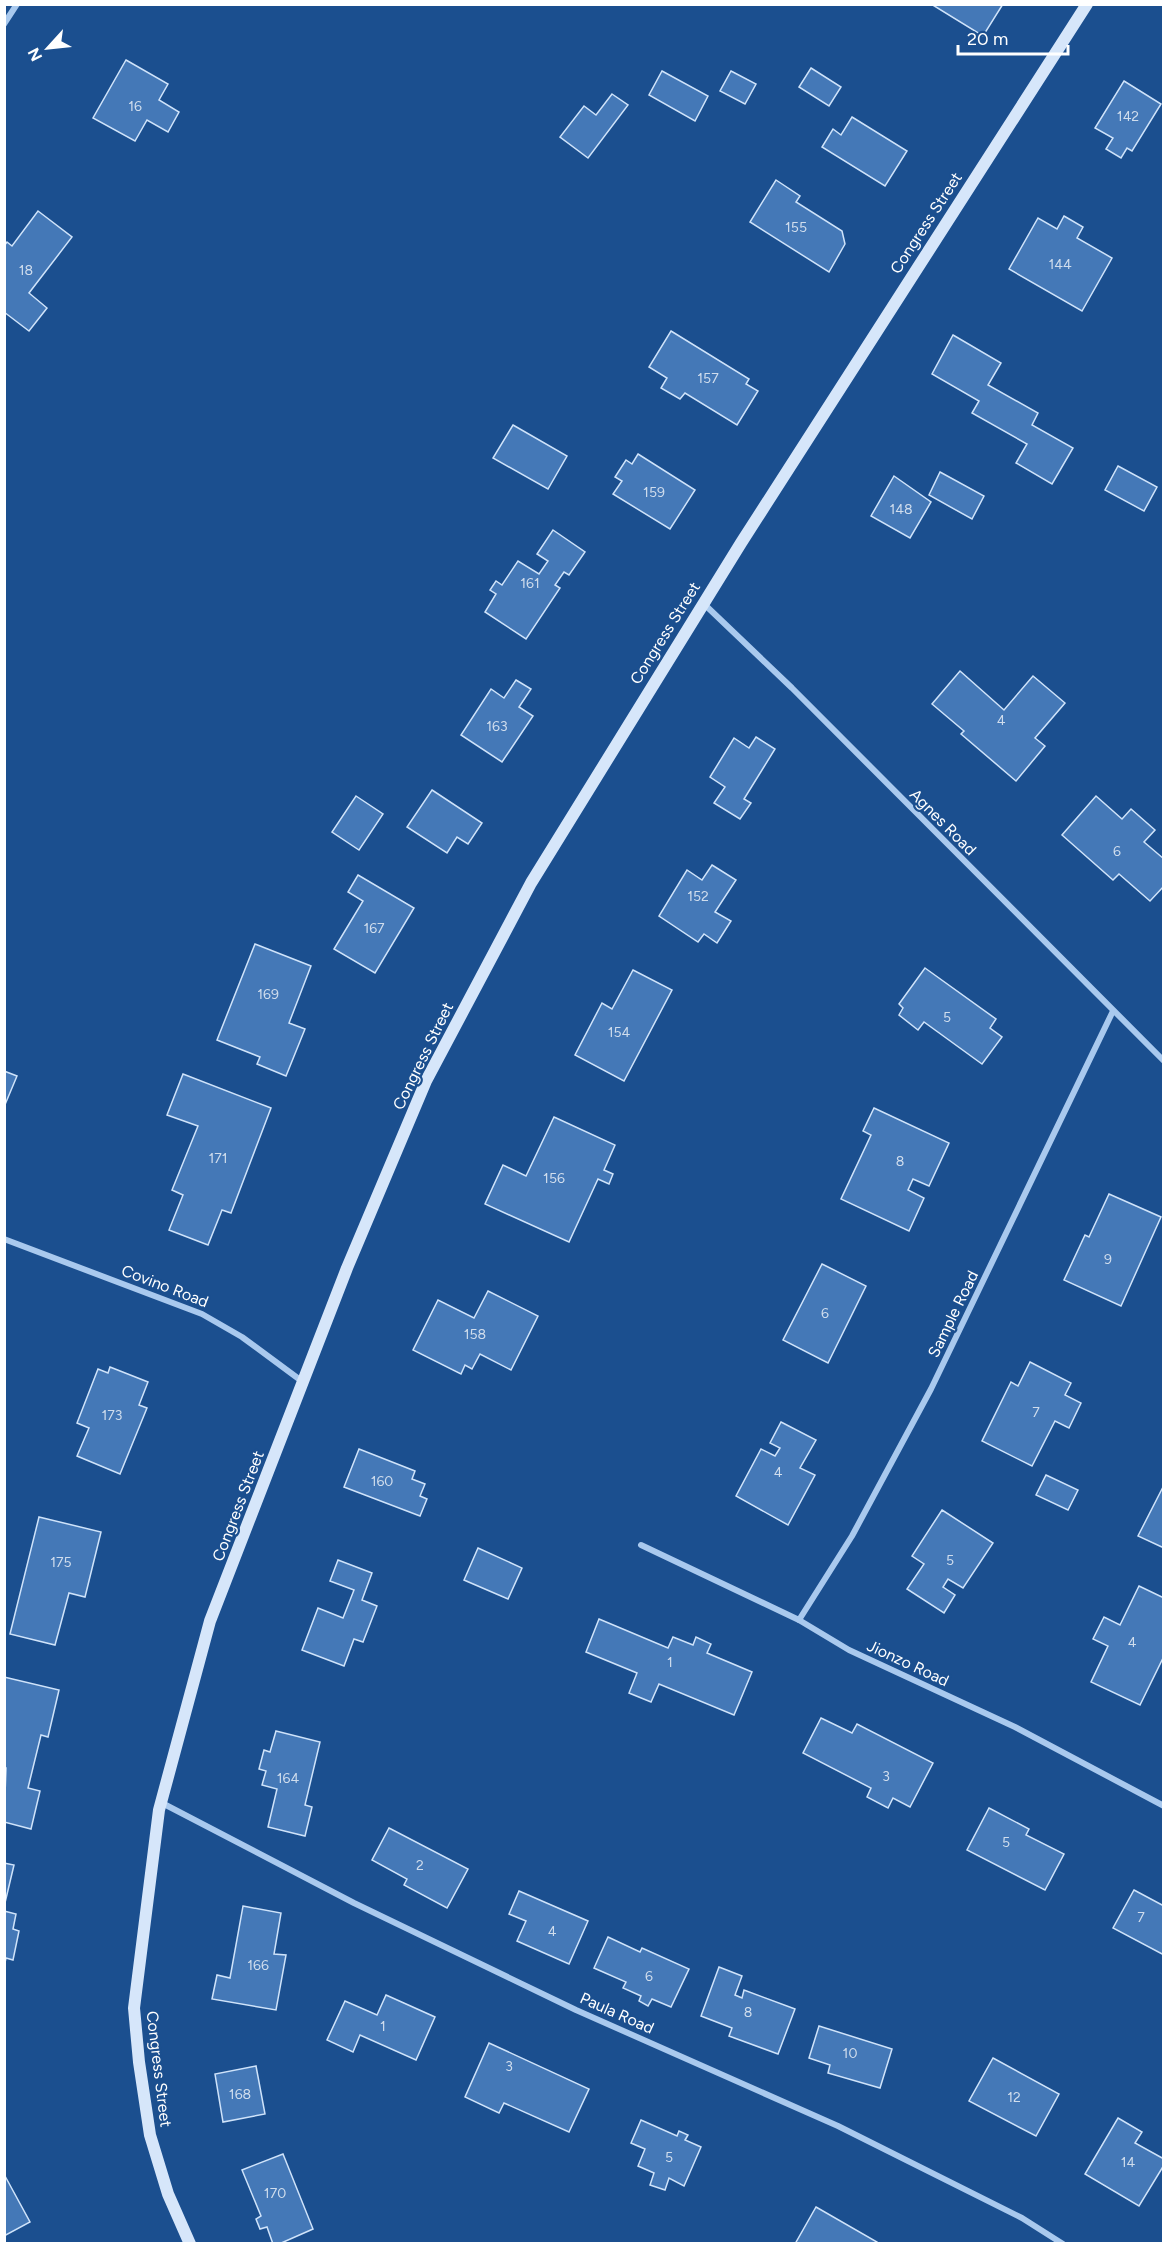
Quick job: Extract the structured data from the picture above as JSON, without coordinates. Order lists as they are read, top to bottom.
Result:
{
  "streets": {
    "main road": ["Congress Street"],
    "street": [
      "Agnes Road",
      "Covino Road",
      "Sample Road",
      "Jionzo Road",
      "Paula Road"
    ]
  },
  "crossings": [
    ["Congress Street", "Agnes Road"],
    ["Congress Street", "Covino Road"],
    ["Congress Street", "Paula Road"],
    ["Agnes Road", "Sample Road"],
    ["Sample Road", "Jionzo Road"]
  ],
  "house_numbers": [
    "16",
    "142",
    "155",
    "144",
    "18",
    "157",
    "159",
    "148",
    "161",
    "4",
    "163",
    "6",
    "152",
    "167",
    "169",
    "5",
    "154",
    "171",
    "8",
    "156",
    "9",
    "6",
    "158",
    "7",
    "173",
    "4",
    "160",
    "5",
    "175",
    "4",
    "1",
    "3",
    "164",
    "5",
    "2",
    "7",
    "4",
    "166",
    "6",
    "8",
    "1",
    "10",
    "3",
    "168",
    "12",
    "5",
    "14",
    "170"
  ],
  "scale_bar": "20 m",
  "north": "bottom left"
}
